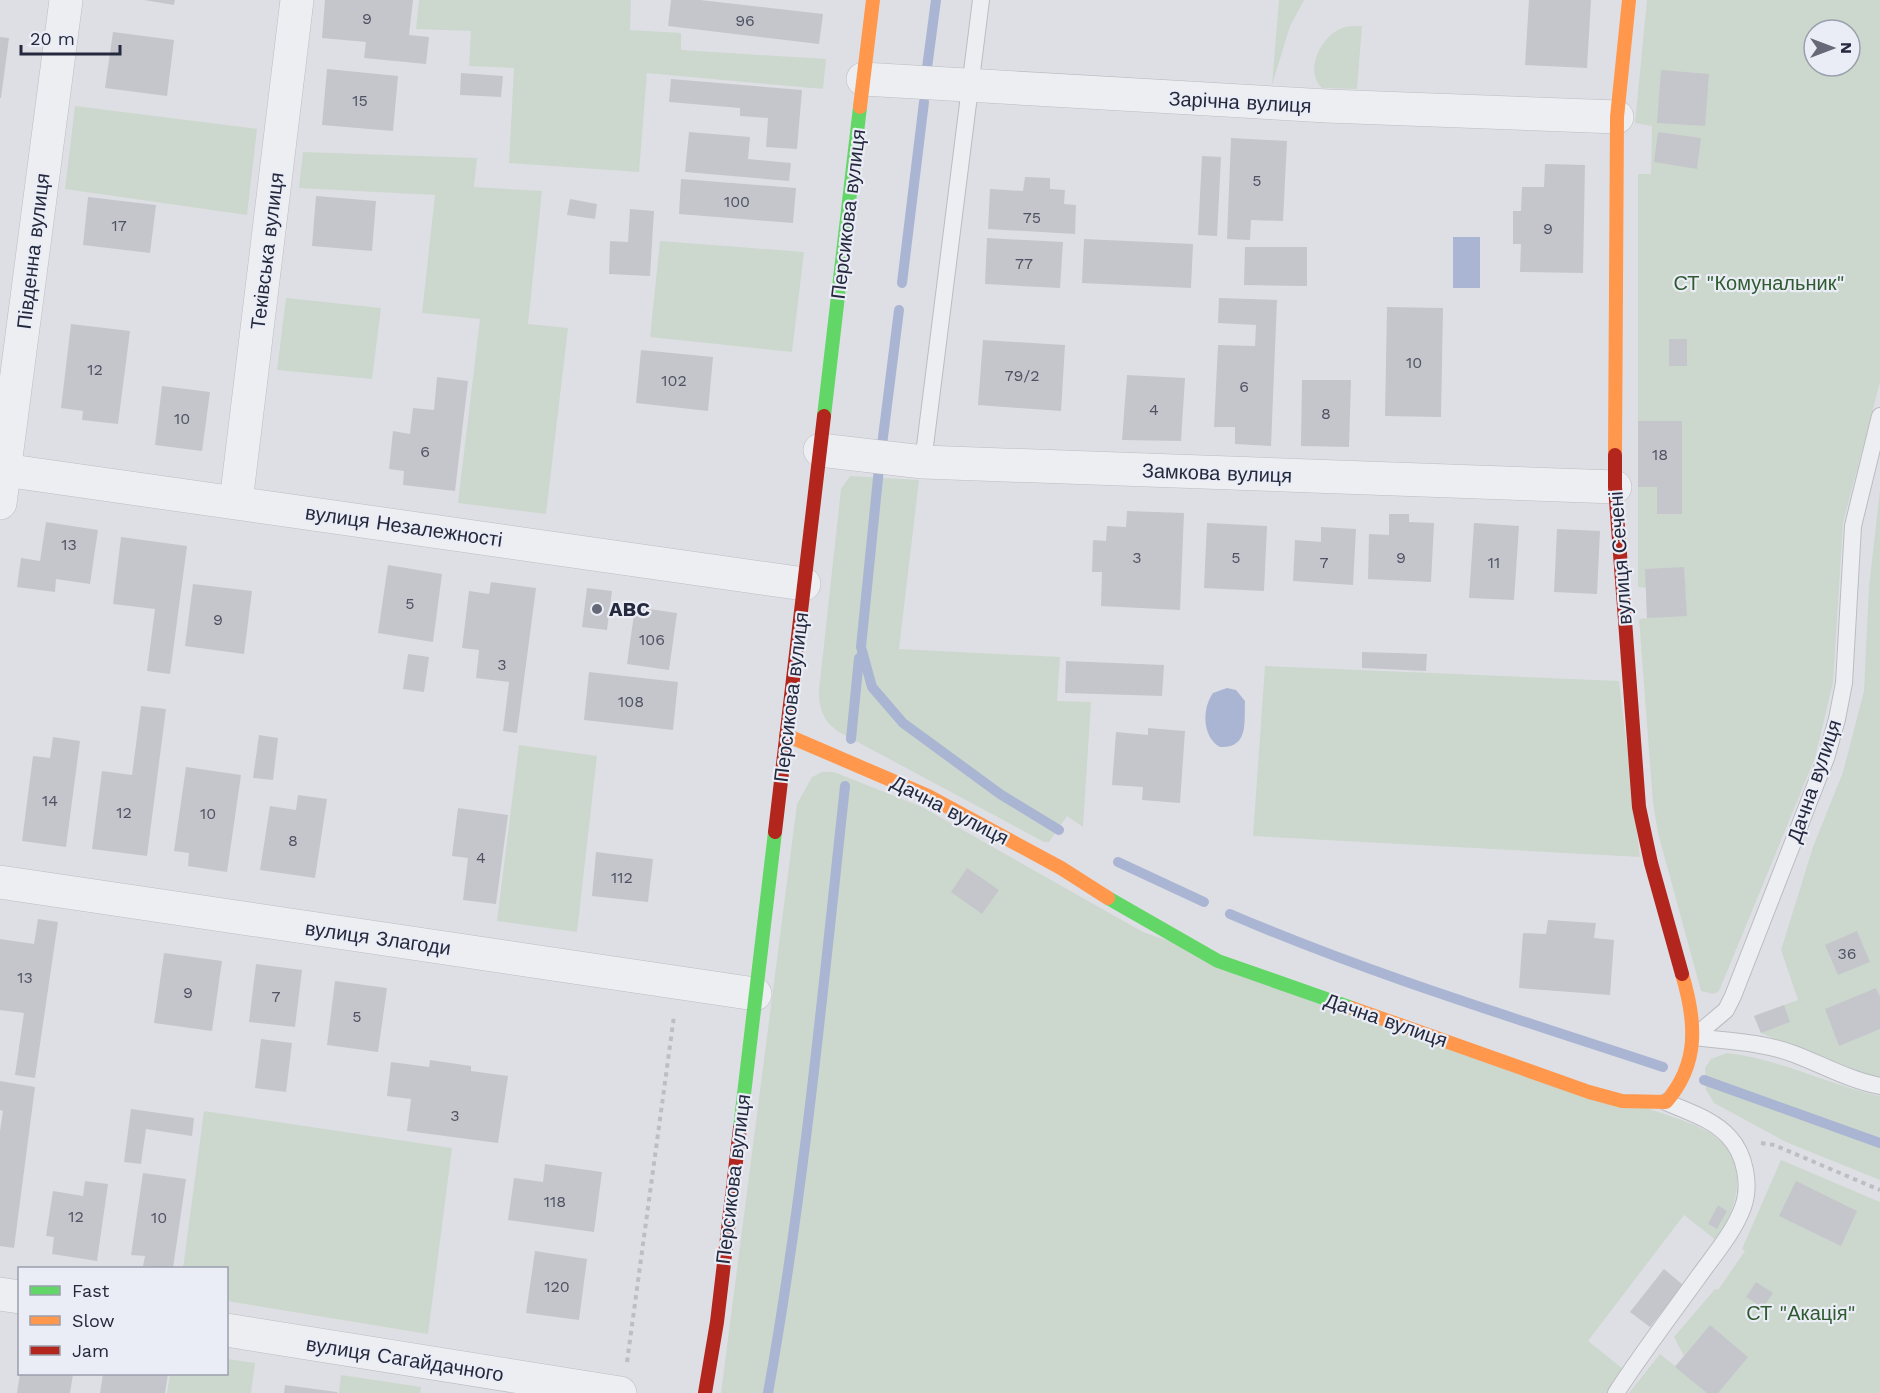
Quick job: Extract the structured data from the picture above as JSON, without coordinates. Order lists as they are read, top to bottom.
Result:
{
  "streets": {
    "street": [
      "Зарічна вулиця",
      "Персикова вулиця",
      "Південна вулиця",
      "Теківська вулиця",
      "Замкова вулиця",
      "вулиця Незалежності",
      "вулиця Сечені",
      "Дачна вулиця",
      "вулиця Злагоди",
      "вулиця Сагайдачного"
    ]
  },
  "crossings": [
    ["Зарічна вулиця", "Персикова вулиця"],
    ["Зарічна вулиця", "вулиця Сечені"],
    ["Персикова вулиця", "Замкова вулиця"],
    ["Персикова вулиця", "вулиця Незалежності"],
    ["Персикова вулиця", "Дачна вулиця"],
    ["Персикова вулиця", "вулиця Злагоди"],
    ["Південна вулиця", "вулиця Незалежності"],
    ["Теківська вулиця", "вулиця Незалежності"],
    ["Замкова вулиця", "вулиця Сечені"],
    ["вулиця Сечені", "Дачна вулиця"]
  ],
  "parks": ["СТ \"Комунальник\"", "СТ \"Акація\""],
  "places": ["ABC"],
  "house_numbers": [
    "9",
    "96",
    "15",
    "5",
    "100",
    "75",
    "17",
    "9",
    "77",
    "10",
    "12",
    "79/2",
    "102",
    "6",
    "4",
    "8",
    "10",
    "6",
    "18",
    "13",
    "3",
    "5",
    "9",
    "7",
    "11",
    "5",
    "9",
    "106",
    "3",
    "108",
    "14",
    "12",
    "10",
    "8",
    "4",
    "112",
    "36",
    "13",
    "9",
    "7",
    "5",
    "3",
    "118",
    "12",
    "10",
    "120"
  ],
  "legend": ["Fast", "Slow", "Jam"],
  "scale_bar": "20 m",
  "north": "right"
}
